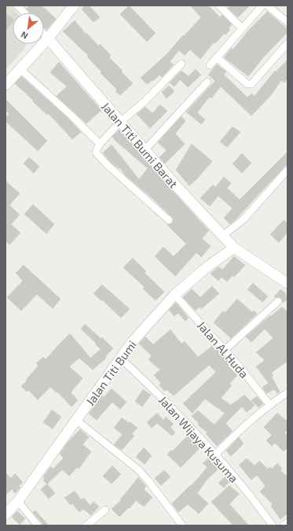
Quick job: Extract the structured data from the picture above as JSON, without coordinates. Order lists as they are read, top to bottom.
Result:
{
  "streets": {
    "street": [
      "Jalan Titi Bumi Barat",
      "Jalan Al Huda",
      "Jalan Titi Bumi",
      "Jalan Wijaya Kusuma"
    ]
  },
  "crossings": [
    ["Jalan Titi Bumi Barat", "Jalan Titi Bumi"],
    ["Jalan Al Huda", "Jalan Titi Bumi"],
    ["Jalan Titi Bumi", "Jalan Wijaya Kusuma"]
  ],
  "north": "bottom left"
}
